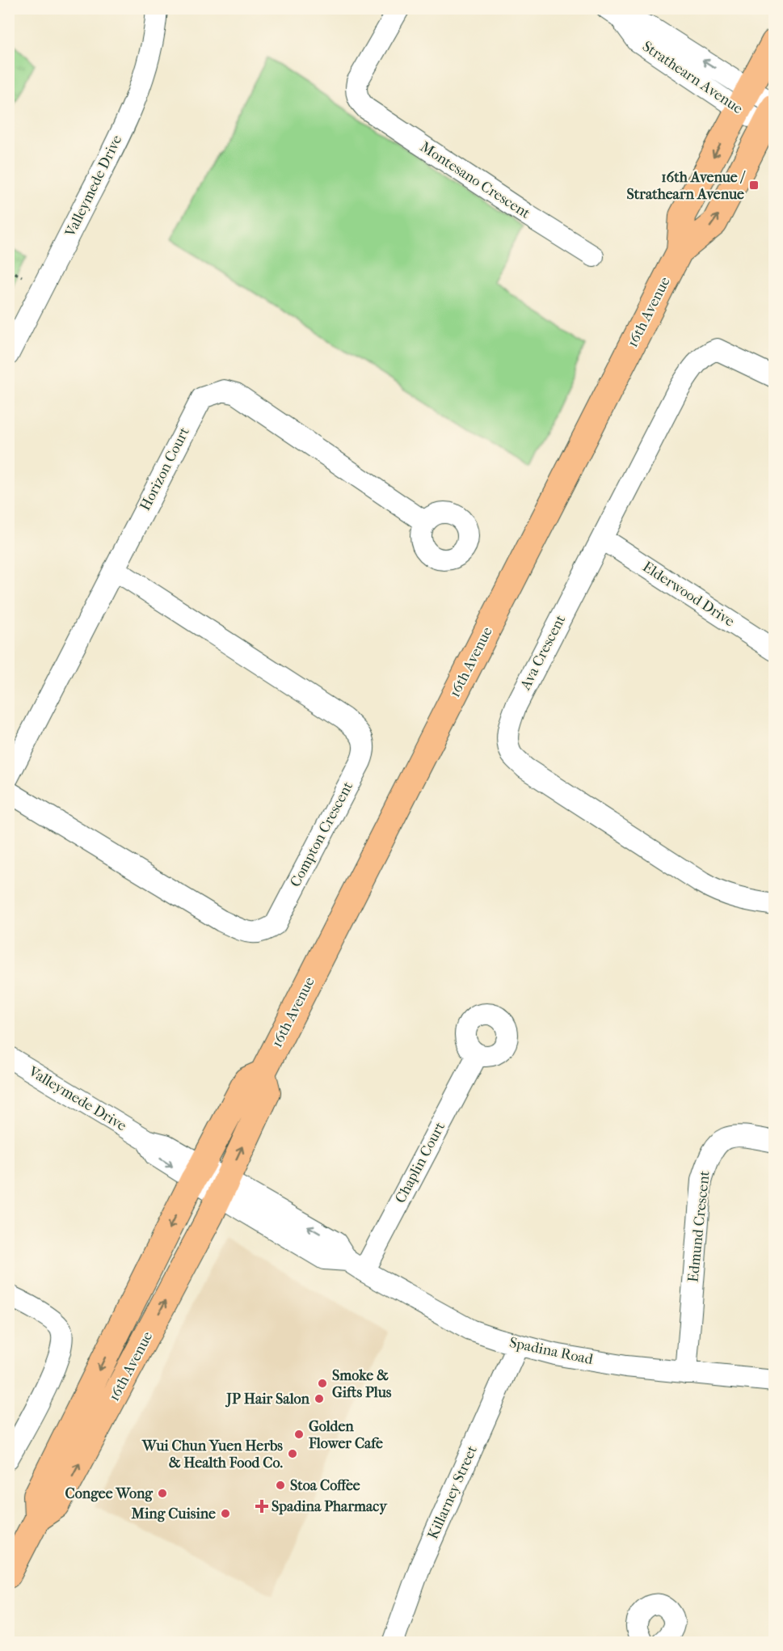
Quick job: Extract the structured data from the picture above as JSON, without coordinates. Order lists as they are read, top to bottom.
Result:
{
  "streets": {
    "main road": ["16th Avenue"],
    "street": [
      "Strathearn Avenue",
      "Montesano Crescent",
      "Valleymede Drive",
      "Horizon Court",
      "Elderwood Drive",
      "Ava Crescent",
      "Compton Crescent",
      "Chaplin Court",
      "Edmund Crescent",
      "Spadina Road",
      "Killarney Street"
    ]
  },
  "crossings": [
    ["Strathearn Avenue", "16th Avenue"],
    ["Valleymede Drive", "16th Avenue"],
    ["Valleymede Drive", "Spadina Road"],
    ["16th Avenue", "Spadina Road"],
    ["Horizon Court", "Compton Crescent"],
    ["Elderwood Drive", "Ava Crescent"],
    ["Chaplin Court", "Spadina Road"],
    ["Edmund Crescent", "Spadina Road"],
    ["Spadina Road", "Killarney Street"]
  ],
  "places": {
    "transit": ["16th Avenue / Strathearn Avenue"],
    "other": [
      "Smoke & Gifts Plus",
      "JP Hair Salon",
      "Golden Flower Cafe",
      "Wui Chun Yuen Herbs & Health Food Co.",
      "Stoa Coffee",
      "Congee Wong",
      "Ming Cuisine"
    ],
    "health": ["Spadina Pharmacy"]
  }
}
